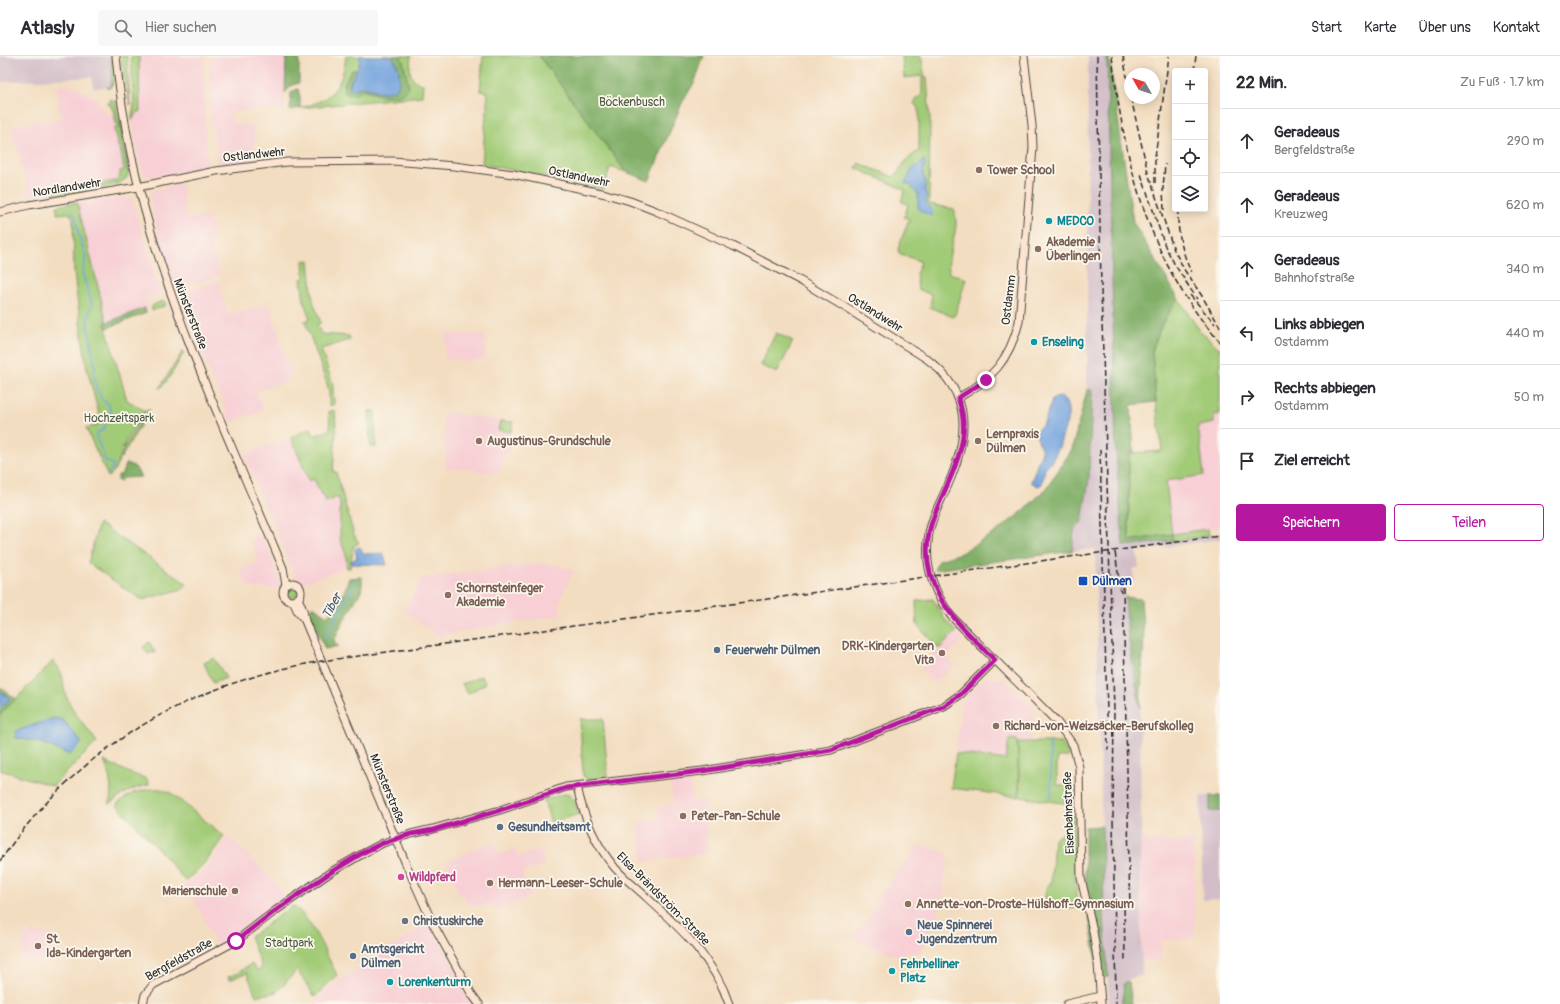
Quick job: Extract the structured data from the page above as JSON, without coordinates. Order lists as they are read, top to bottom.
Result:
{
  "streets": {
    "street": [
      "Ostlandwehr",
      "Nordlandwehr",
      "Ostdamm",
      "Münsterstraße",
      "Eisenbahnstraße",
      "Elsa-Brändström-Straße",
      "Bergfeldstraße"
    ]
  },
  "crossings": [
    ["Ostlandwehr", "Nordlandwehr"],
    ["Ostlandwehr", "Ostdamm"],
    ["Ostlandwehr", "Münsterstraße"],
    ["Nordlandwehr", "Münsterstraße"],
    ["Münsterstraße", "Bergfeldstraße"],
    ["Eisenbahnstraße", "Bergfeldstraße"],
    ["Elsa-Brändström-Straße", "Bergfeldstraße"]
  ],
  "water": ["Tiber"],
  "parks": ["Böckenbusch", "Hochzeitspark", "Stadtpark"],
  "places": {
    "other": [
      "Tower School",
      "MEDCO",
      "Akademie Überlingen",
      "Enseling",
      "Augustinus-Grundschule",
      "Lernpraxis Dülmen",
      "Schornsteinfeger Akademie",
      "Feuerwehr Dülmen",
      "DRK-Kindergarten Vita",
      "Richard-von-Weizsäcker-Berufskolleg",
      "Peter-Pan-Schule",
      "Gesundheitsamt",
      "Wildpferd",
      "Hermann-Leeser-Schule",
      "Marienschule",
      "Annette-von-Droste-Hülshoff-Gymnasium",
      "Christuskirche",
      "Neue Spinnerei Jugendzentrum",
      "St. Ida-Kindergarten",
      "Amtsgericht Dülmen",
      "Fehrbelliner Platz",
      "Lorenkenturm"
    ],
    "transit": ["Dülmen"]
  },
  "north": "top left",
  "page": {
    "header": "Atlasly",
    "search": "Hier suchen",
    "nav": [
      "Start",
      "Karte",
      "Über uns",
      "Kontakt"
    ],
    "heading": ["22 Min.", "Zu Fuß · 1.7 km"],
    "map_buttons": ["+", "−"],
    "list": [
      ["Geradeaus", "Bergfeldstraße", "290 m"],
      ["Geradeaus", "Kreuzweg", "620 m"],
      ["Geradeaus", "Bahnhofstraße", "340 m"],
      ["Links abbiegen", "Ostdamm", "440 m"],
      ["Rechts abbiegen", "Ostdamm", "50 m"],
      "Ziel erreicht"
    ],
    "buttons": ["Speichern", "Teilen"]
  }
}
